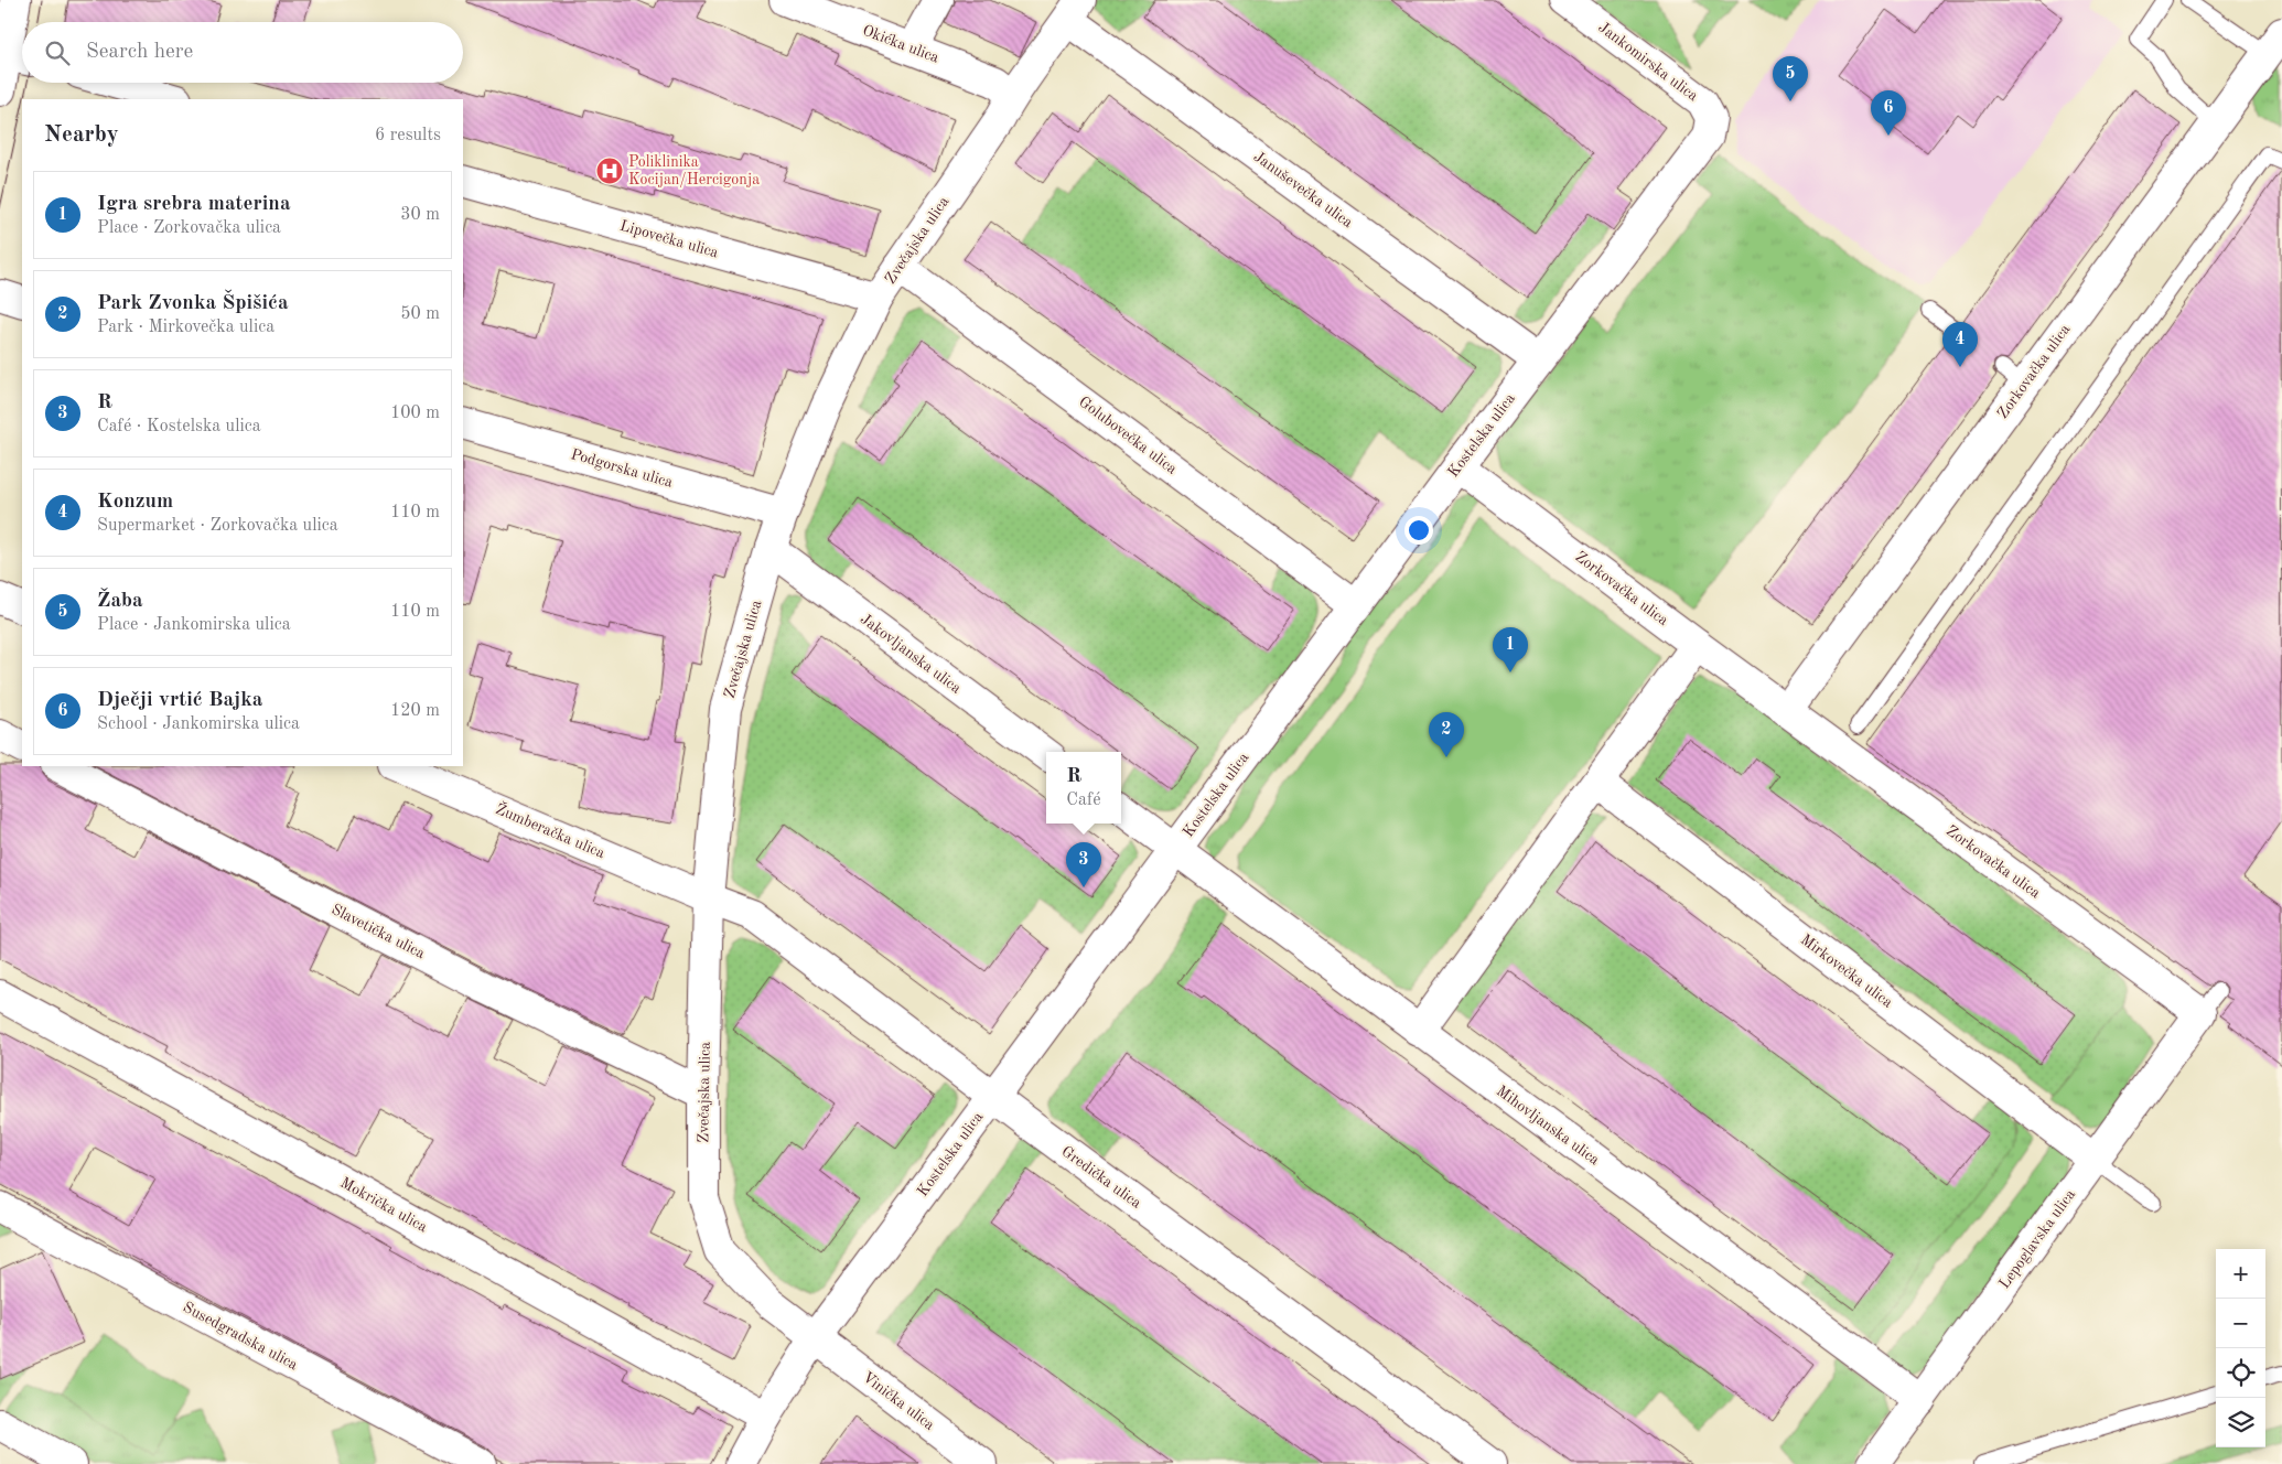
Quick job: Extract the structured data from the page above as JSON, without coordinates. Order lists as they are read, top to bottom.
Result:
{
  "streets": {
    "street": [
      "Okićka ulica",
      "Jankomirska ulica",
      "Januševečka ulica",
      "Lipovečka ulica",
      "Zvečajska ulica",
      "Zorkovačka ulica",
      "Golubovečka ulica",
      "Kostelska ulica",
      "Podgorska ulica",
      "Jakovljanska ulica",
      "Žumberačka ulica",
      "Slavetička ulica",
      "Mirkovečka ulica",
      "Mihovljanska ulica",
      "Gredička ulica",
      "Mokrička ulica",
      "Lepoglavska ulica",
      "Susedgradska ulica",
      "Vinička ulica"
    ]
  },
  "crossings": [
    ["Okićka ulica", "Zvečajska ulica"],
    ["Jankomirska ulica", "Kostelska ulica"],
    ["Januševečka ulica", "Zvečajska ulica"],
    ["Januševečka ulica", "Kostelska ulica"],
    ["Lipovečka ulica", "Zvečajska ulica"],
    ["Zvečajska ulica", "Golubovečka ulica"],
    ["Zvečajska ulica", "Kostelska ulica"],
    ["Zvečajska ulica", "Podgorska ulica"],
    ["Zvečajska ulica", "Jakovljanska ulica"],
    ["Zvečajska ulica", "Žumberačka ulica"],
    ["Zvečajska ulica", "Slavetička ulica"],
    ["Zvečajska ulica", "Gredička ulica"],
    ["Zvečajska ulica", "Vinička ulica"],
    ["Zorkovačka ulica", "Kostelska ulica"],
    ["Zorkovačka ulica", "Lepoglavska ulica"],
    ["Golubovečka ulica", "Kostelska ulica"],
    ["Kostelska ulica", "Mihovljanska ulica"],
    ["Kostelska ulica", "Gredička ulica"],
    ["Kostelska ulica", "Mokrička ulica"],
    ["Kostelska ulica", "Vinička ulica"],
    ["Žumberačka ulica", "Gredička ulica"],
    ["Mirkovečka ulica", "Lepoglavska ulica"],
    ["Mihovljanska ulica", "Lepoglavska ulica"]
  ],
  "places": {
    "hospital": ["Poliklinika Kocijan/Hercigonja"]
  },
  "page": {
    "search": "Search here",
    "pins": [
      "5",
      "6",
      "4",
      "1",
      "2",
      "3"
    ],
    "heading": ["Nearby", "6 results"],
    "list": [
      {
        "mark": "1",
        "name": "Igra srebra materina",
        "note": "Place · Zorkovačka ulica",
        "value": "30 m"
      },
      {
        "mark": "2",
        "name": "Park Zvonka Špišića",
        "note": "Park · Mirkovečka ulica",
        "value": "50 m"
      },
      {
        "mark": "3",
        "name": "R",
        "note": "Café · Kostelska ulica",
        "value": "100 m"
      },
      {
        "mark": "4",
        "name": "Konzum",
        "note": "Supermarket · Zorkovačka ulica",
        "value": "110 m"
      },
      {
        "mark": "5",
        "name": "Žaba",
        "note": "Place · Jankomirska ulica",
        "value": "110 m"
      },
      {
        "mark": "6",
        "name": "Dječji vrtić Bajka",
        "note": "School · Jankomirska ulica",
        "value": "120 m"
      }
    ],
    "popup": ["R", "Café"],
    "map_buttons": ["+", "−"]
  }
}
